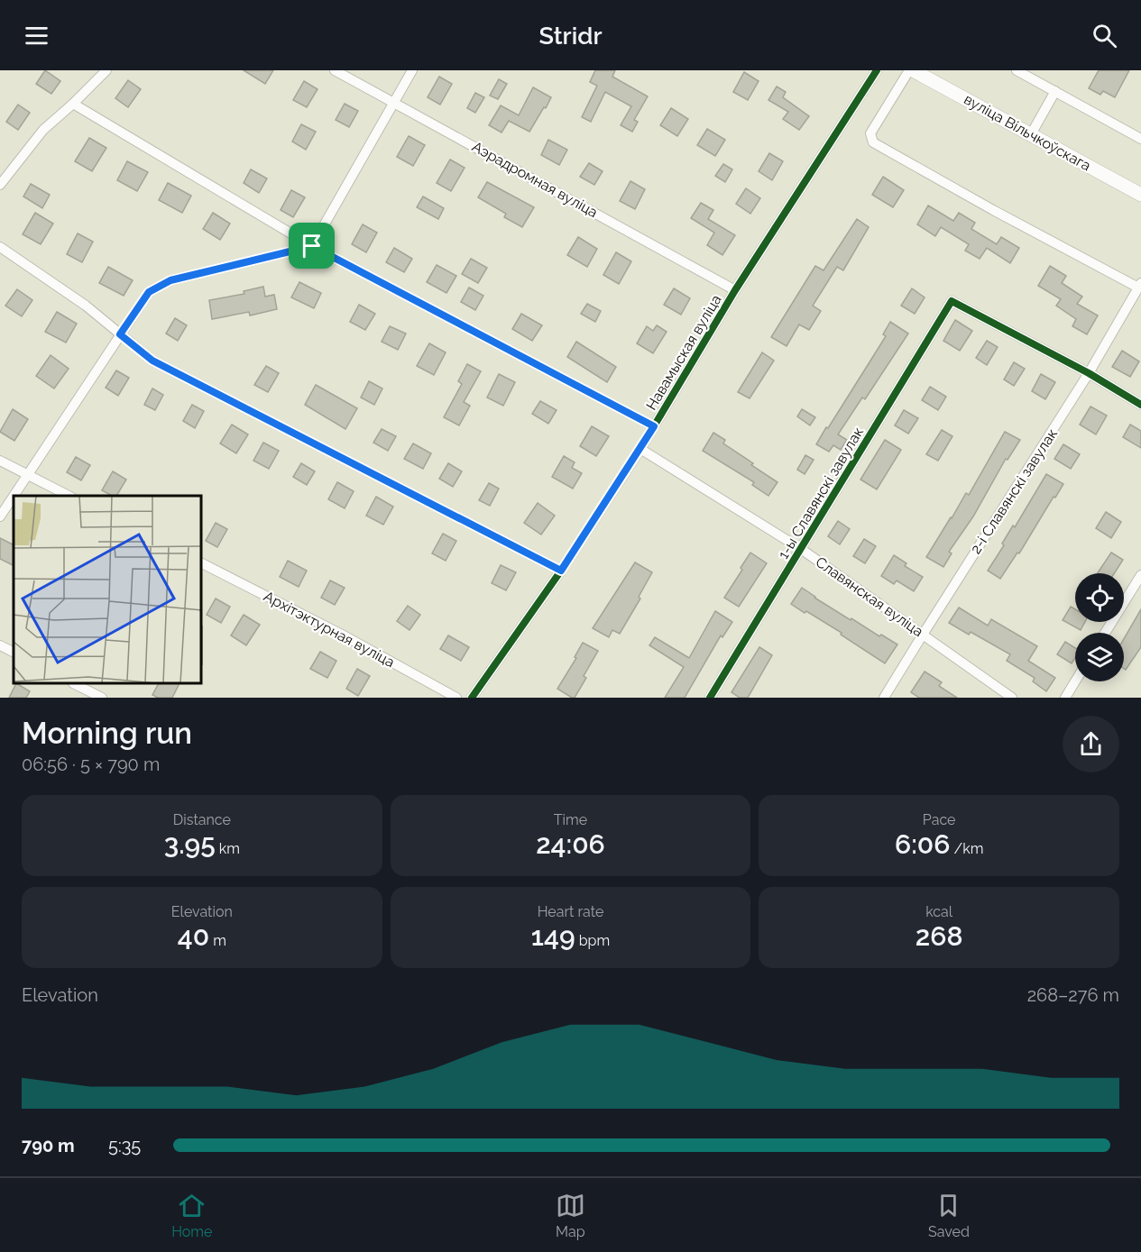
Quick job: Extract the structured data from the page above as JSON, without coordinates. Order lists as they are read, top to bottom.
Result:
{
  "streets": {
    "main road": ["вуліца Вільчкоўскага"],
    "street": [
      "Аэрадромная вуліца",
      "Навамыская вуліца",
      "2-і Славянскі завулак",
      "1-ы Славянскі завулак",
      "Славянская вуліца",
      "Архітэктурная вуліца"
    ]
  },
  "crossings": [
    ["Аэрадромная вуліца", "Навамыская вуліца"],
    ["Навамыская вуліца", "Славянская вуліца"],
    ["2-і Славянскі завулак", "1-ы Славянскі завулак"],
    ["2-і Славянскі завулак", "Славянская вуліца"],
    ["1-ы Славянскі завулак", "Славянская вуліца"]
  ],
  "page": {
    "header": "Stridr",
    "heading": ["Morning run", "06:56 · 5 × 790 m"],
    "stats": [
      ["Distance", "3.95 km"],
      ["Time", "24:06"],
      ["Pace", "6:06 /km"],
      ["Elevation", "40 m"],
      ["Heart rate", "149 bpm"],
      ["kcal", "268"]
    ],
    "chart": ["Elevation", "268–276 m"],
    "list": [
      {
        "name": "790 m",
        "note": "5:35"
      }
    ],
    "tabs": ["Home", "Map", "Saved"]
  }
}
